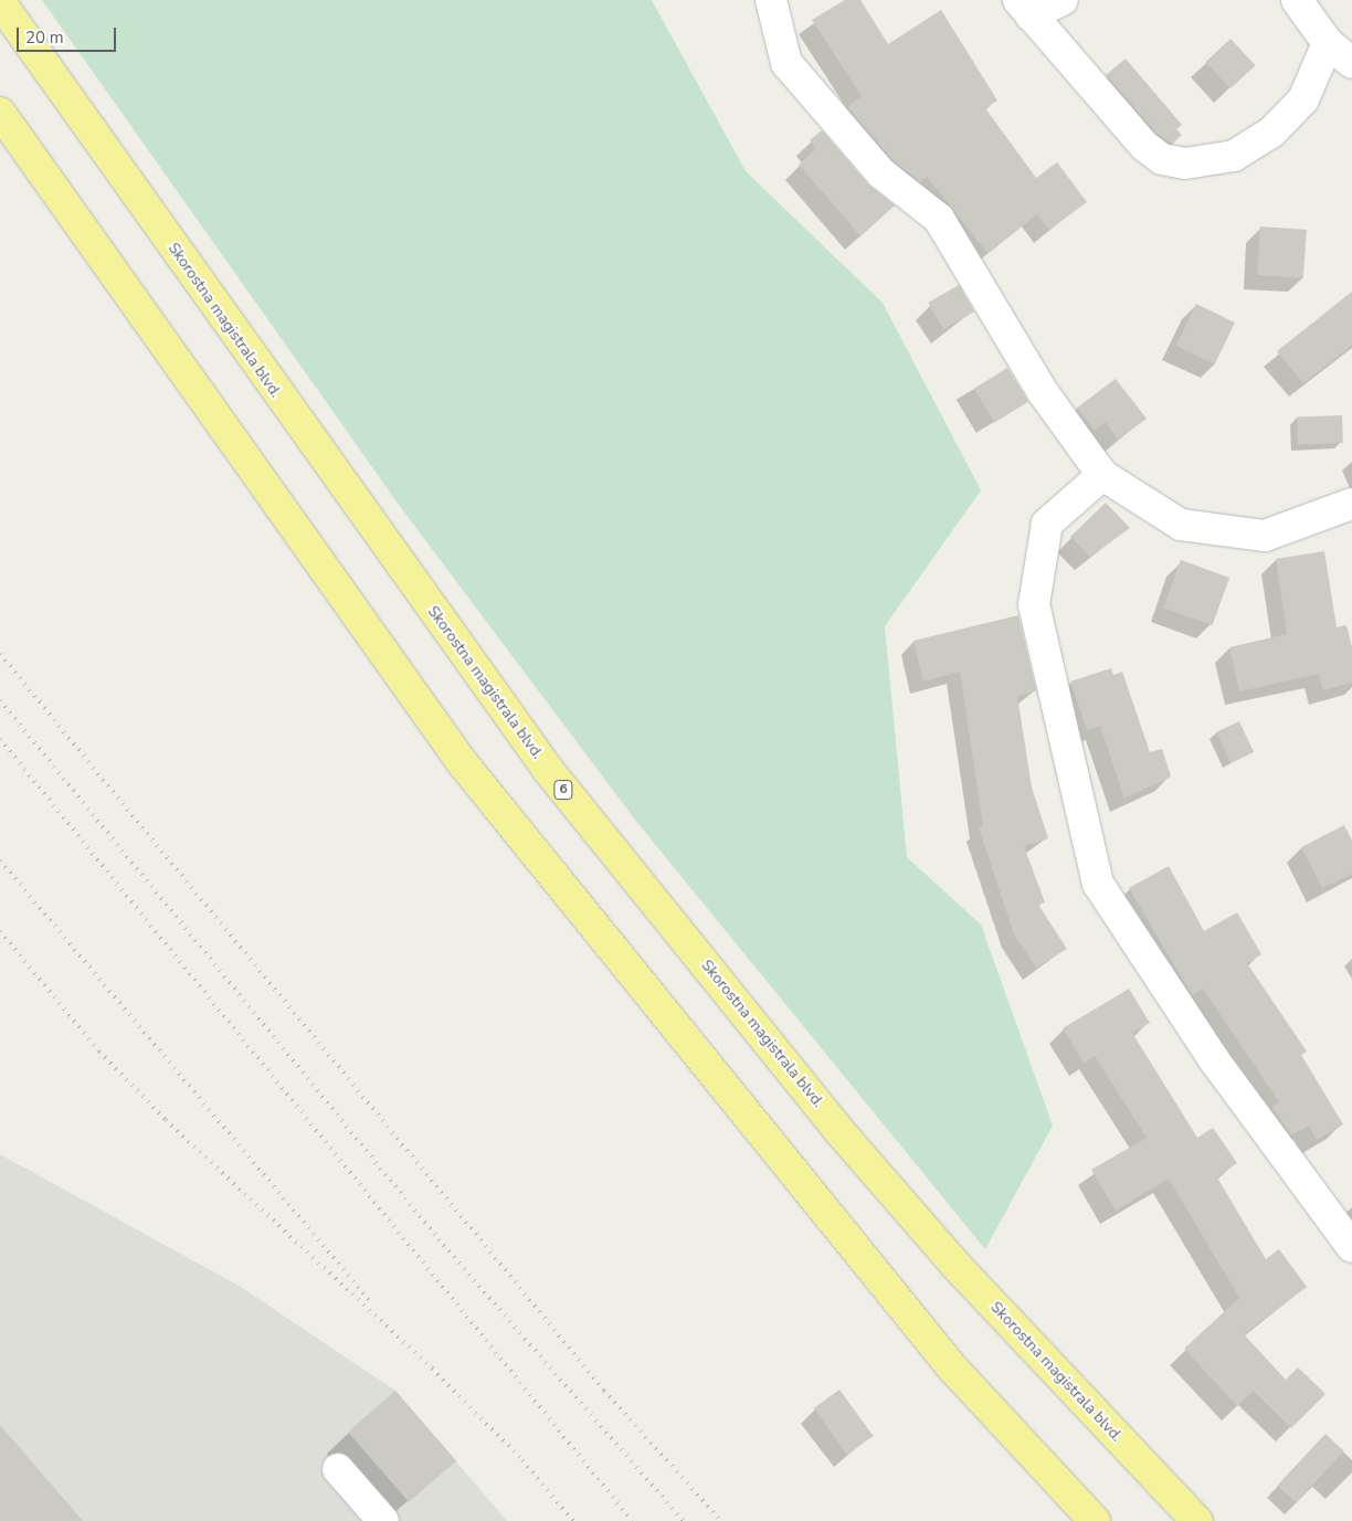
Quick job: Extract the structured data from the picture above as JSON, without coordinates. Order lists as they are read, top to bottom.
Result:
{
  "streets": {
    "highway": ["Skorostna magistrala blvd.", "6"]
  },
  "scale_bar": "20 m"
}
